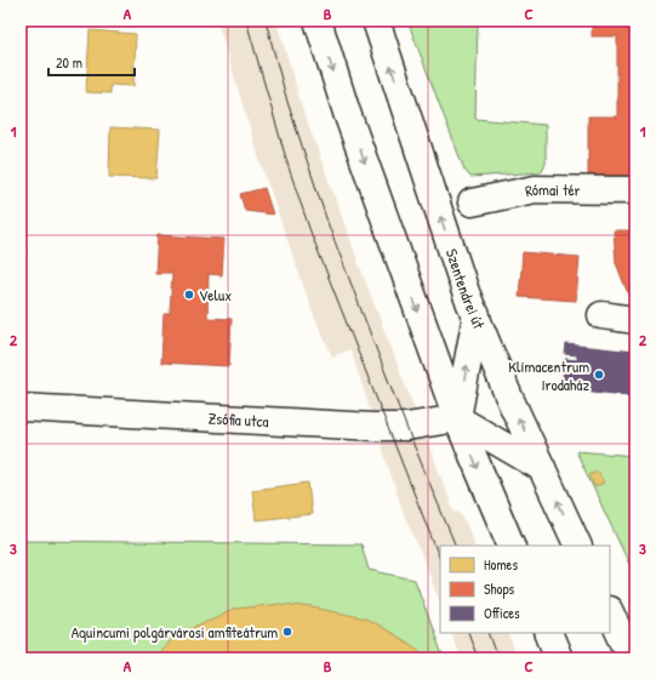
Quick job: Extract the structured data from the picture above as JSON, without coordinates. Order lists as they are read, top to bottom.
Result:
{
  "streets": {
    "main road": ["Római tér", "Szentendrei út", "Zsófia utca"]
  },
  "places": ["Velux", "Klímacentrum Irodaház", "Aquincumi polgárvárosi amfiteátrum"],
  "legend": ["Homes", "Shops", "Offices"],
  "scale_bar": "20 m",
  "grid": {
    "columns": ["A", "B", "C"],
    "rows": ["1", "2", "3"]
  }
}
